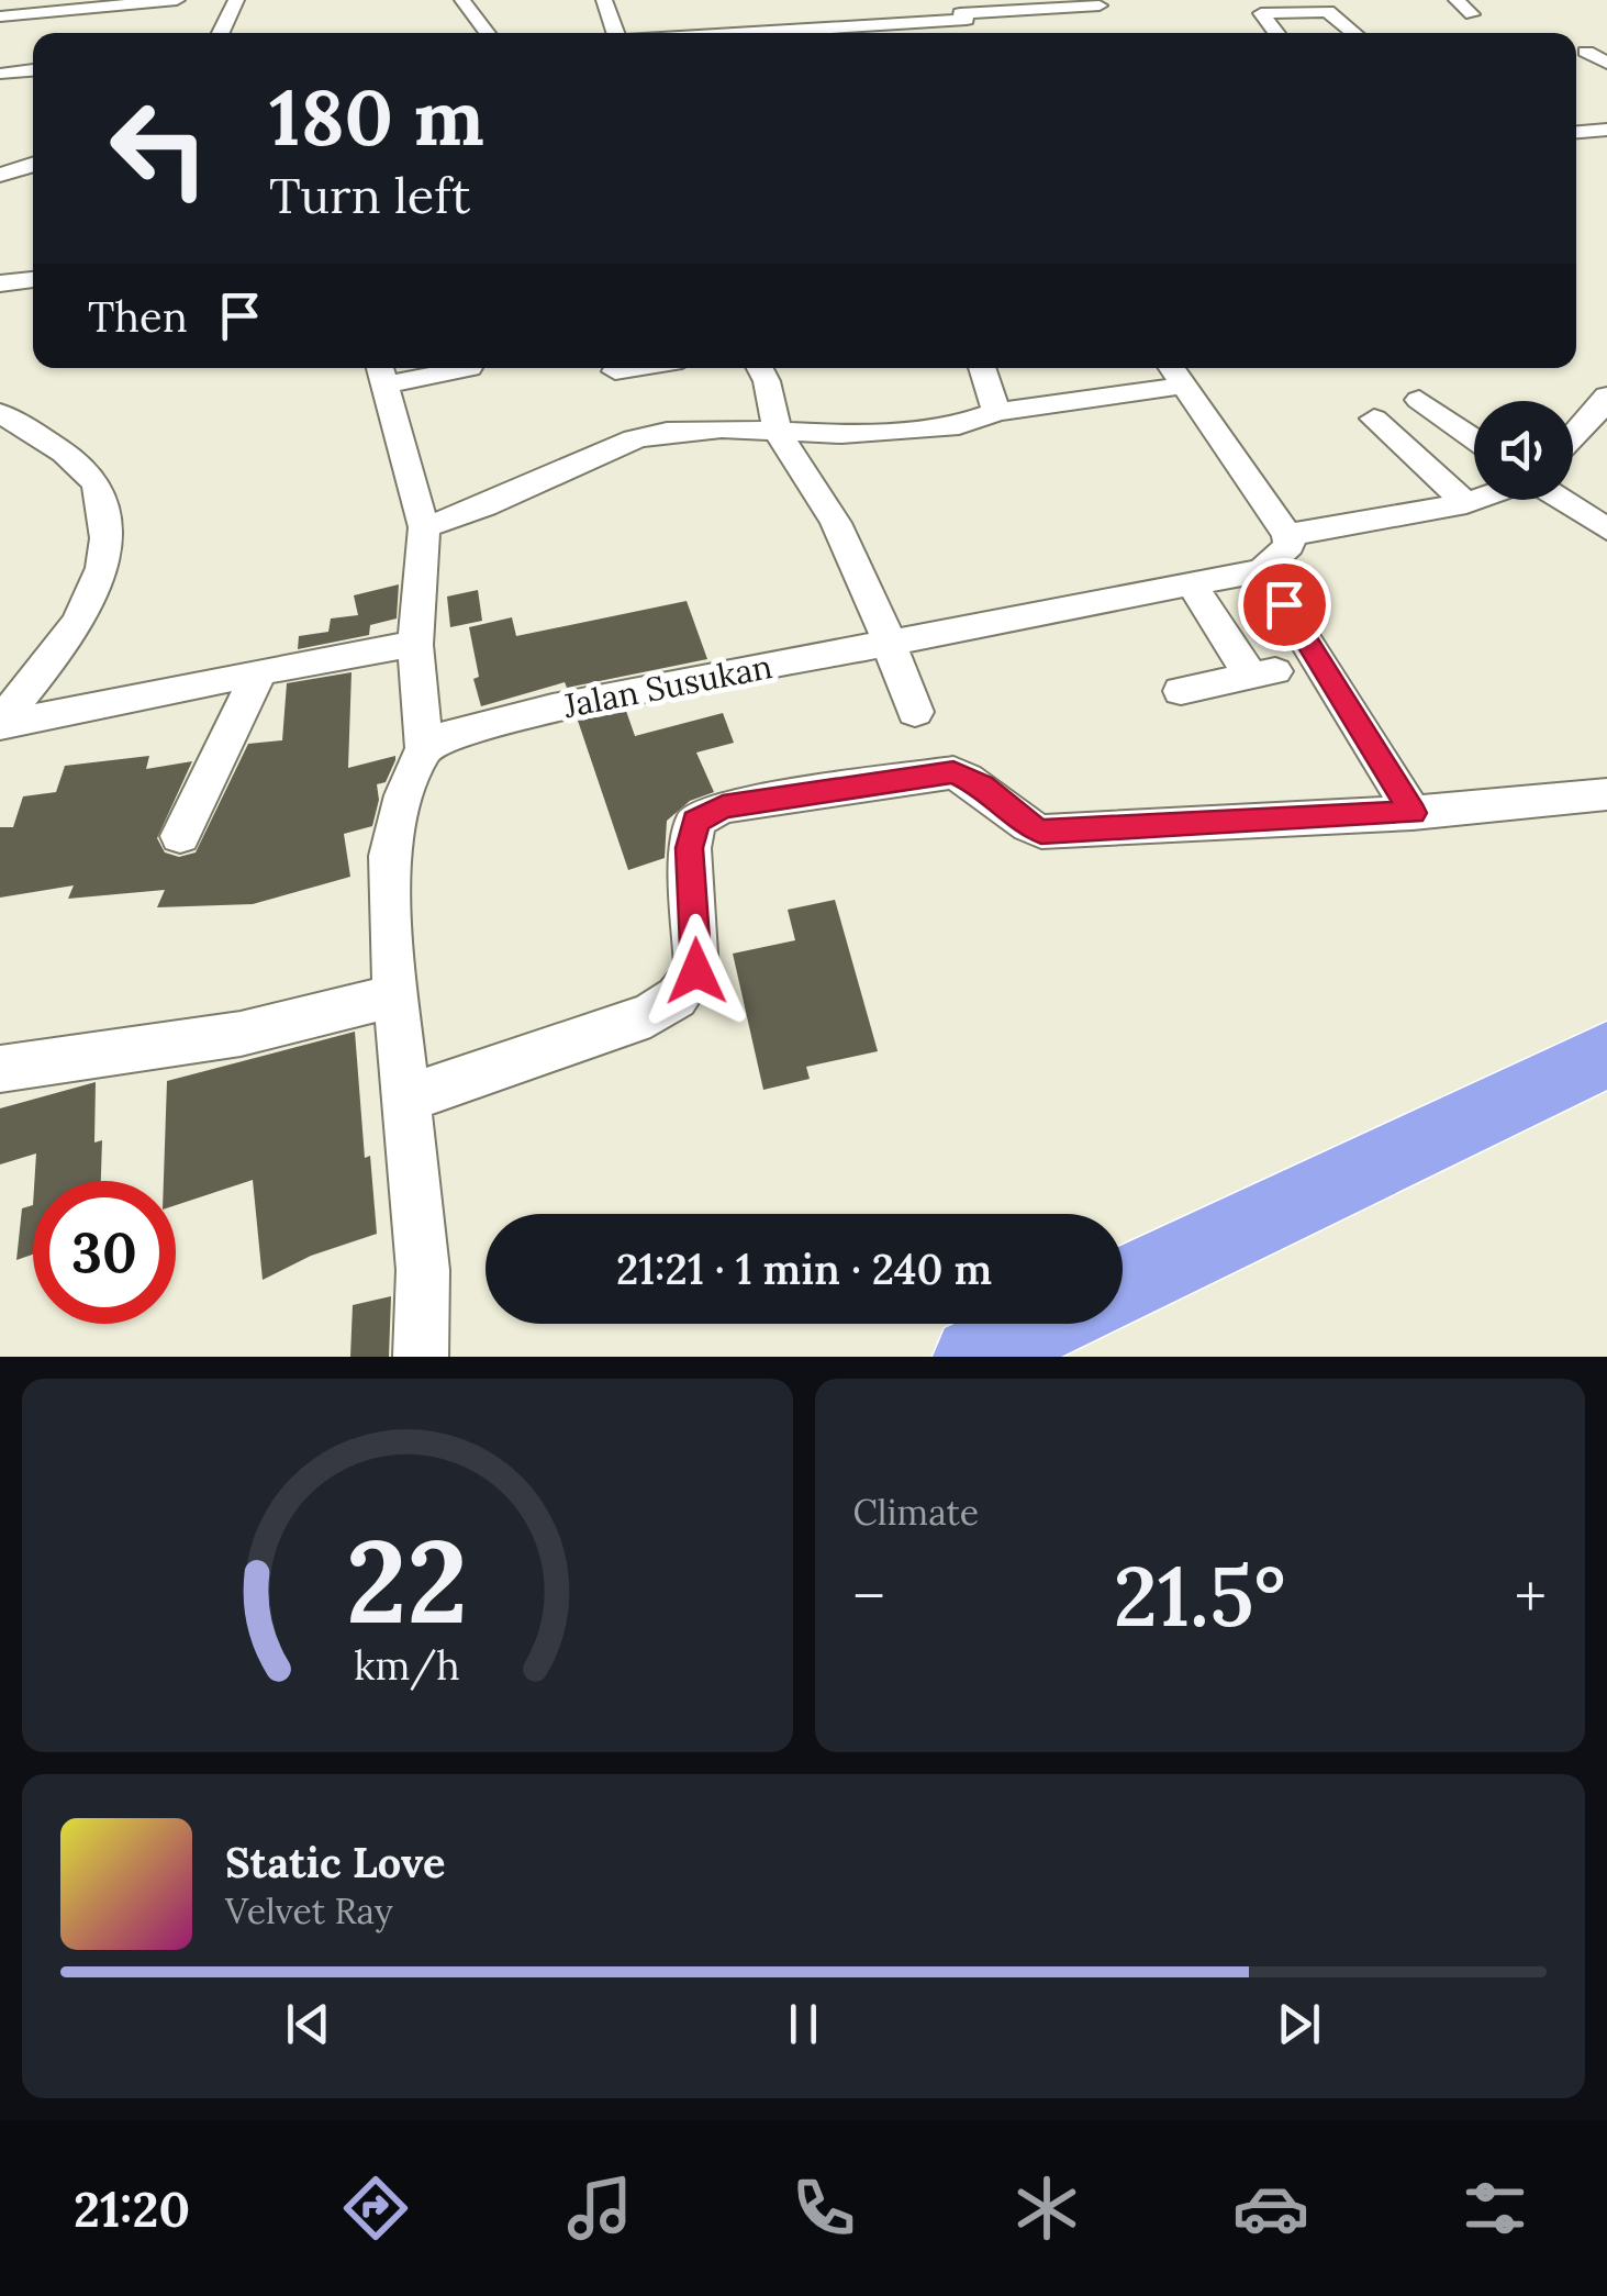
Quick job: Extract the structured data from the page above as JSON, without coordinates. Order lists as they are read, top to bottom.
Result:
{
  "streets": {
    "street": ["Jalan Susukan"]
  },
  "page": {
    "turn": ["180 m", "Turn left"],
    "then": "Then",
    "limit": "30",
    "trip": "21:21 · 1 min · 240 m",
    "tile": "Climate",
    "heat": ["−", "21.5°", "+"],
    "song": ["Static Love", "Velvet Ray"],
    "tabs": "21:20",
    "gauge": ["22", "km/h"]
  }
}
